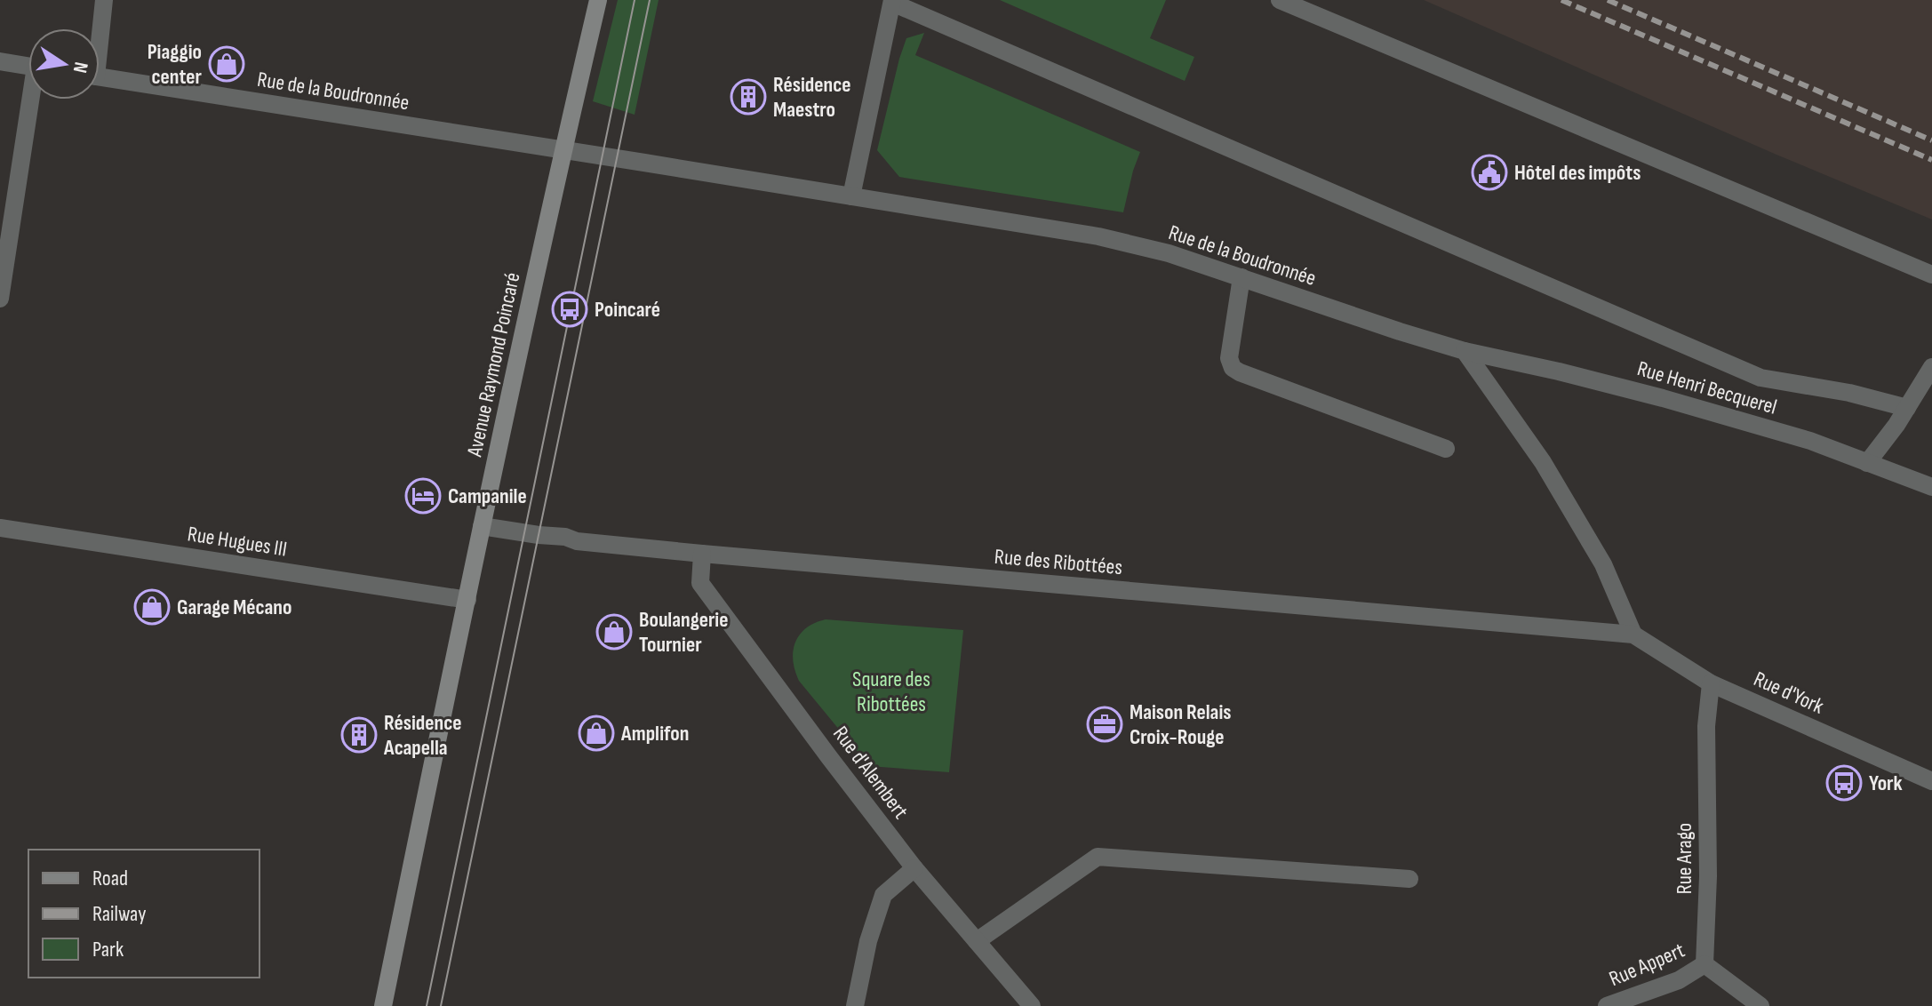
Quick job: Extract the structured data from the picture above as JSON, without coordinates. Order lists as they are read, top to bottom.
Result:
{
  "streets": {
    "main road": ["Avenue Raymond Poincaré"],
    "street": [
      "Rue de la Boudronnée",
      "Rue Henri Becquerel",
      "Rue Hugues III",
      "Rue des Ribottées",
      "Rue d'York",
      "Rue d'Alembert",
      "Rue Arago",
      "Rue Appert"
    ]
  },
  "crossings": [
    ["Rue de la Boudronnée", "Avenue Raymond Poincaré"],
    ["Rue de la Boudronnée", "Rue Henri Becquerel"],
    ["Avenue Raymond Poincaré", "Rue Hugues III"],
    ["Avenue Raymond Poincaré", "Rue des Ribottées"],
    ["Rue des Ribottées", "Rue d'York"],
    ["Rue des Ribottées", "Rue d'Alembert"],
    ["Rue d'York", "Rue Arago"],
    ["Rue Arago", "Rue Appert"]
  ],
  "parks": ["Square des Ribottées"],
  "places": {
    "shop": [
      "Piaggio center",
      "Garage Mécano",
      "Boulangerie Tournier",
      "Amplifon"
    ],
    "building": ["Résidence Maestro", "Résidence Acapella"],
    "public building": ["Hôtel des impôts"],
    "bus stop": ["Poincaré", "York"],
    "hotel": ["Campanile"],
    "office": ["Maison Relais Croix-Rouge"]
  },
  "legend": ["Road", "Railway", "Park"],
  "north": "right"
}
